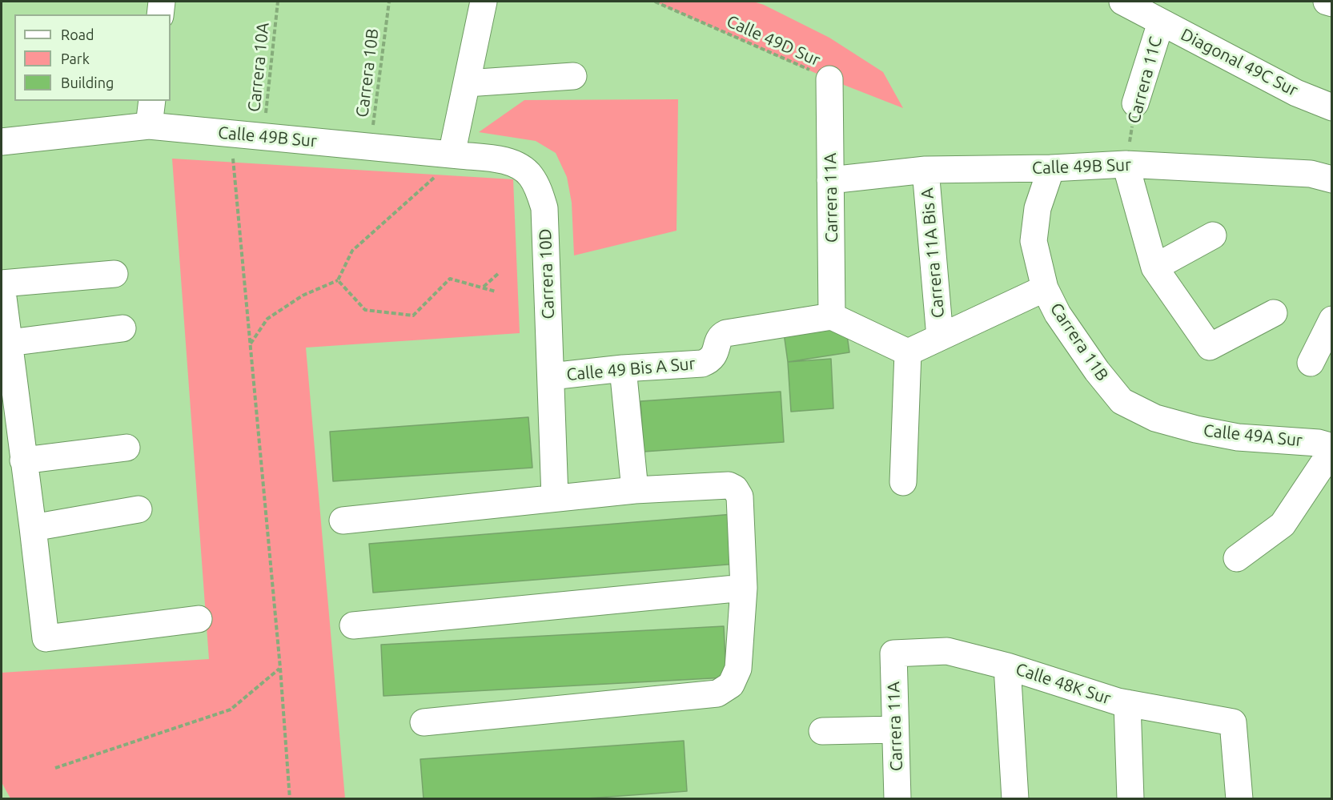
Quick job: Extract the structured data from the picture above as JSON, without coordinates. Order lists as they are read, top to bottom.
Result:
{
  "streets": {
    "street": [
      "Diagonal 49C Sur",
      "Carrera 11C",
      "Calle 49B Sur",
      "Carrera 11A",
      "Carrera 11A Bis A",
      "Carrera 10D",
      "Carrera 11B",
      "Calle 49 Bis A Sur",
      "Calle 49A Sur",
      "Calle 48K Sur"
    ],
    "path": ["Calle 49D Sur", "Carrera 10A", "Carrera 10B"]
  },
  "crossings": [
    ["Calle 49D Sur", "Carrera 11A"],
    ["Diagonal 49C Sur", "Carrera 11C"],
    ["Carrera 10A", "Calle 49B Sur"],
    ["Carrera 10B", "Calle 49B Sur"],
    ["Carrera 11C", "Calle 49B Sur"],
    ["Calle 49B Sur", "Carrera 11A"],
    ["Calle 49B Sur", "Carrera 11A Bis A"],
    ["Calle 49B Sur", "Carrera 10D"],
    ["Calle 49B Sur", "Carrera 11B"],
    ["Carrera 11A", "Calle 49 Bis A Sur"],
    ["Carrera 11A", "Calle 48K Sur"],
    ["Carrera 10D", "Calle 49 Bis A Sur"],
    ["Carrera 11B", "Calle 49A Sur"]
  ],
  "legend": ["Road", "Park", "Building"]
}
